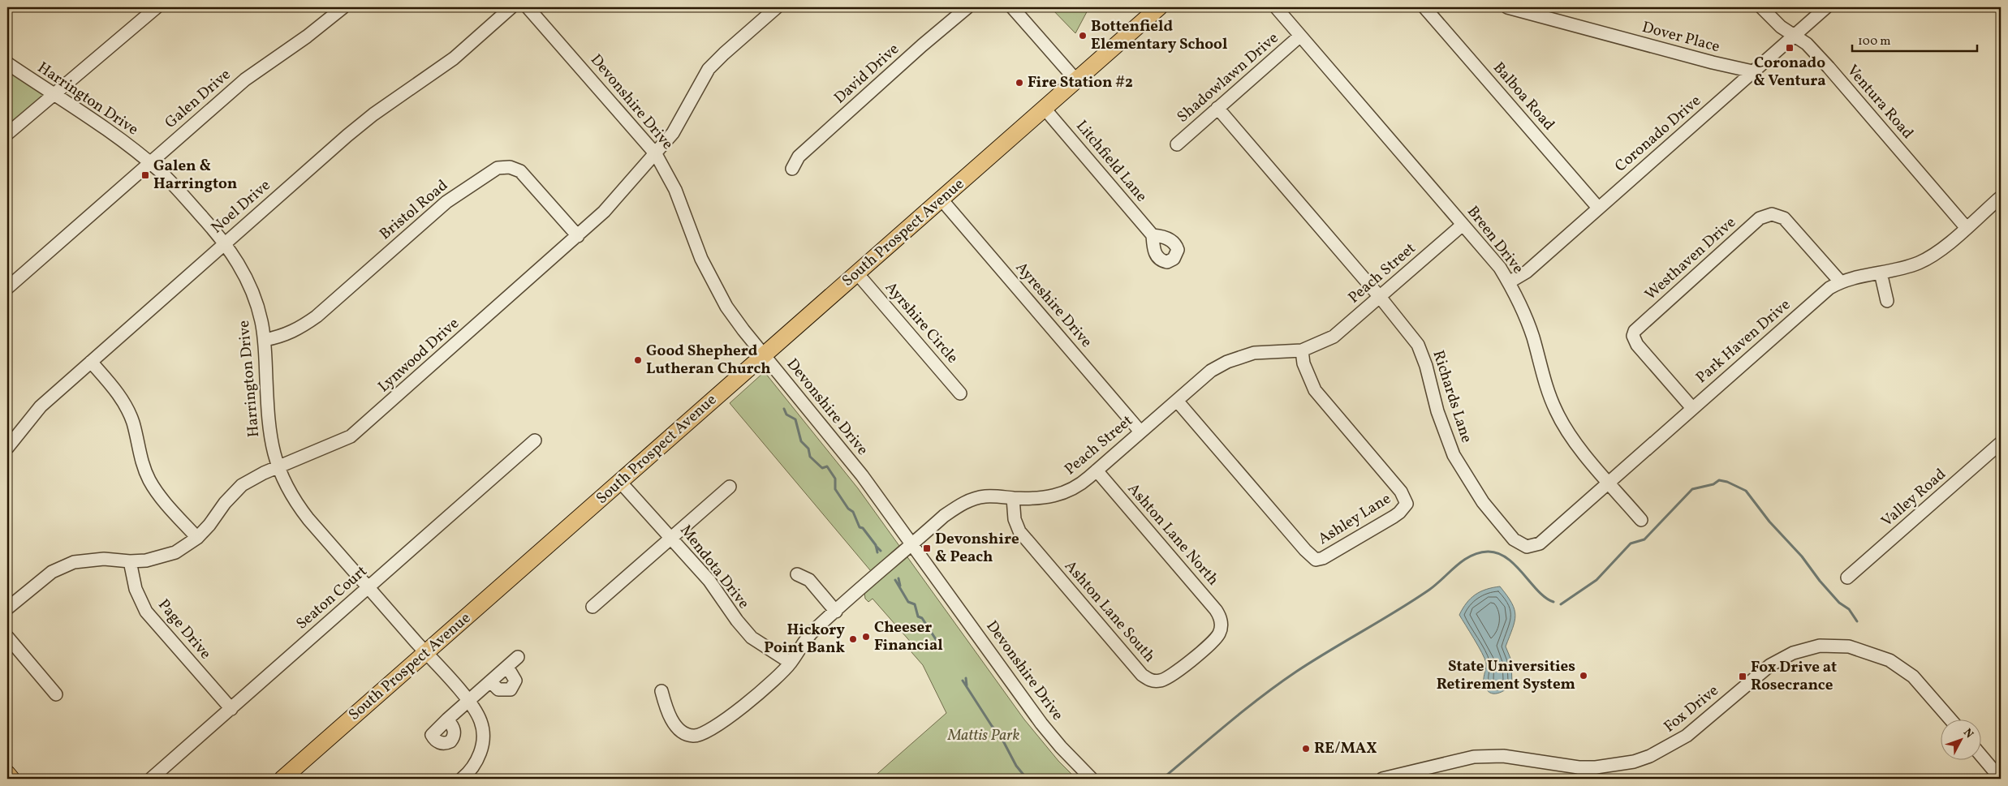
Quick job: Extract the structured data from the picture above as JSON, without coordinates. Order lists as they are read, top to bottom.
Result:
{
  "streets": {
    "main road": ["South Prospect Avenue"],
    "street": [
      "Dover Place",
      "David Drive",
      "Shadowlawn Drive",
      "Balboa Road",
      "Harrington Drive",
      "Galen Drive",
      "Devonshire Drive",
      "Ventura Road",
      "Coronado Drive",
      "Litchfield Lane",
      "Noel Drive",
      "Bristol Road",
      "Breen Drive",
      "Westhaven Drive",
      "Peach Street",
      "Ayreshire Drive",
      "Ayrshire Circle",
      "Park Haven Drive",
      "Lynwood Drive",
      "Richards Lane",
      "Valley Road",
      "Ashley Lane",
      "Ashton Lane North",
      "Mendota Drive",
      "Seaton Court",
      "Ashton Lane South",
      "Page Drive",
      "Fox Drive"
    ]
  },
  "crossings": [
    ["Dover Place", "Coronado Drive"],
    ["Shadowlawn Drive", "Breen Drive"],
    ["Shadowlawn Drive", "Richards Lane"],
    ["Balboa Road", "Coronado Drive"],
    ["Harrington Drive", "Galen Drive"],
    ["Harrington Drive", "Noel Drive"],
    ["Harrington Drive", "Bristol Road"],
    ["Harrington Drive", "South Prospect Avenue"],
    ["Harrington Drive", "Lynwood Drive"],
    ["Harrington Drive", "Seaton Court"],
    ["Devonshire Drive", "South Prospect Avenue"],
    ["Devonshire Drive", "Peach Street"],
    ["Devonshire Drive", "Lynwood Drive"],
    ["Ventura Road", "Coronado Drive"],
    ["Ventura Road", "Park Haven Drive"],
    ["Coronado Drive", "Breen Drive"],
    ["Litchfield Lane", "South Prospect Avenue"],
    ["Bristol Road", "Lynwood Drive"],
    ["South Prospect Avenue", "Ayreshire Drive"],
    ["South Prospect Avenue", "Ayrshire Circle"],
    ["South Prospect Avenue", "Mendota Drive"],
    ["Breen Drive", "Peach Street"],
    ["Breen Drive", "Park Haven Drive"],
    ["Westhaven Drive", "Park Haven Drive"],
    ["Peach Street", "Ayreshire Drive"],
    ["Peach Street", "Richards Lane"],
    ["Peach Street", "Ashley Lane"],
    ["Peach Street", "Ashton Lane North"],
    ["Peach Street", "Mendota Drive"],
    ["Peach Street", "Ashton Lane South"],
    ["Park Haven Drive", "Richards Lane"],
    ["Lynwood Drive", "Page Drive"],
    ["Ashton Lane North", "Ashton Lane South"],
    ["Seaton Court", "Page Drive"]
  ],
  "parks": ["Mattis Park"],
  "places": {
    "other": [
      "Bottenfield Elementary School",
      "Fire Station #2",
      "Good Shepherd Lutheran Church",
      "Cheeser Financial",
      "Hickory Point Bank",
      "State Universities Retirement System",
      "RE/MAX"
    ],
    "transit": [
      "Coronado & Ventura",
      "Galen & Harrington",
      "Devonshire & Peach",
      "Fox Drive at Rosecrance"
    ]
  },
  "scale_bar": "100 m",
  "north": "top right"
}
